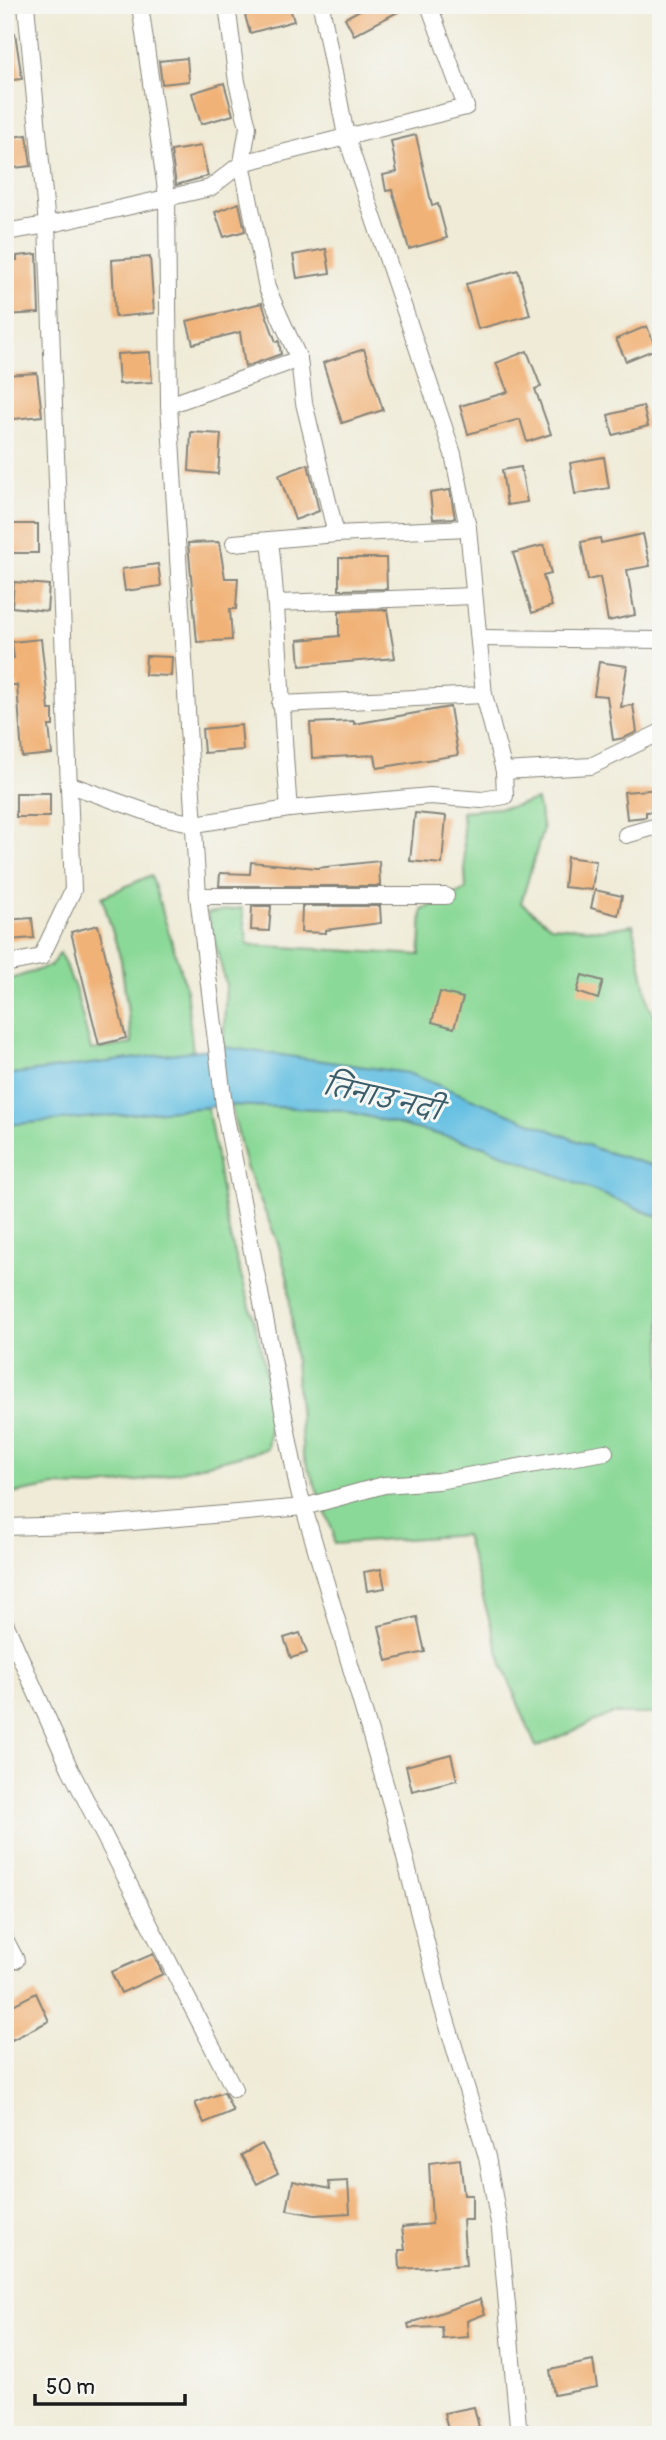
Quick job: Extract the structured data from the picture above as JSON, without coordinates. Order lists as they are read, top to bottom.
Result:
{
  "water": ["तिनाउ नदी"],
  "scale_bar": "50 m"
}
